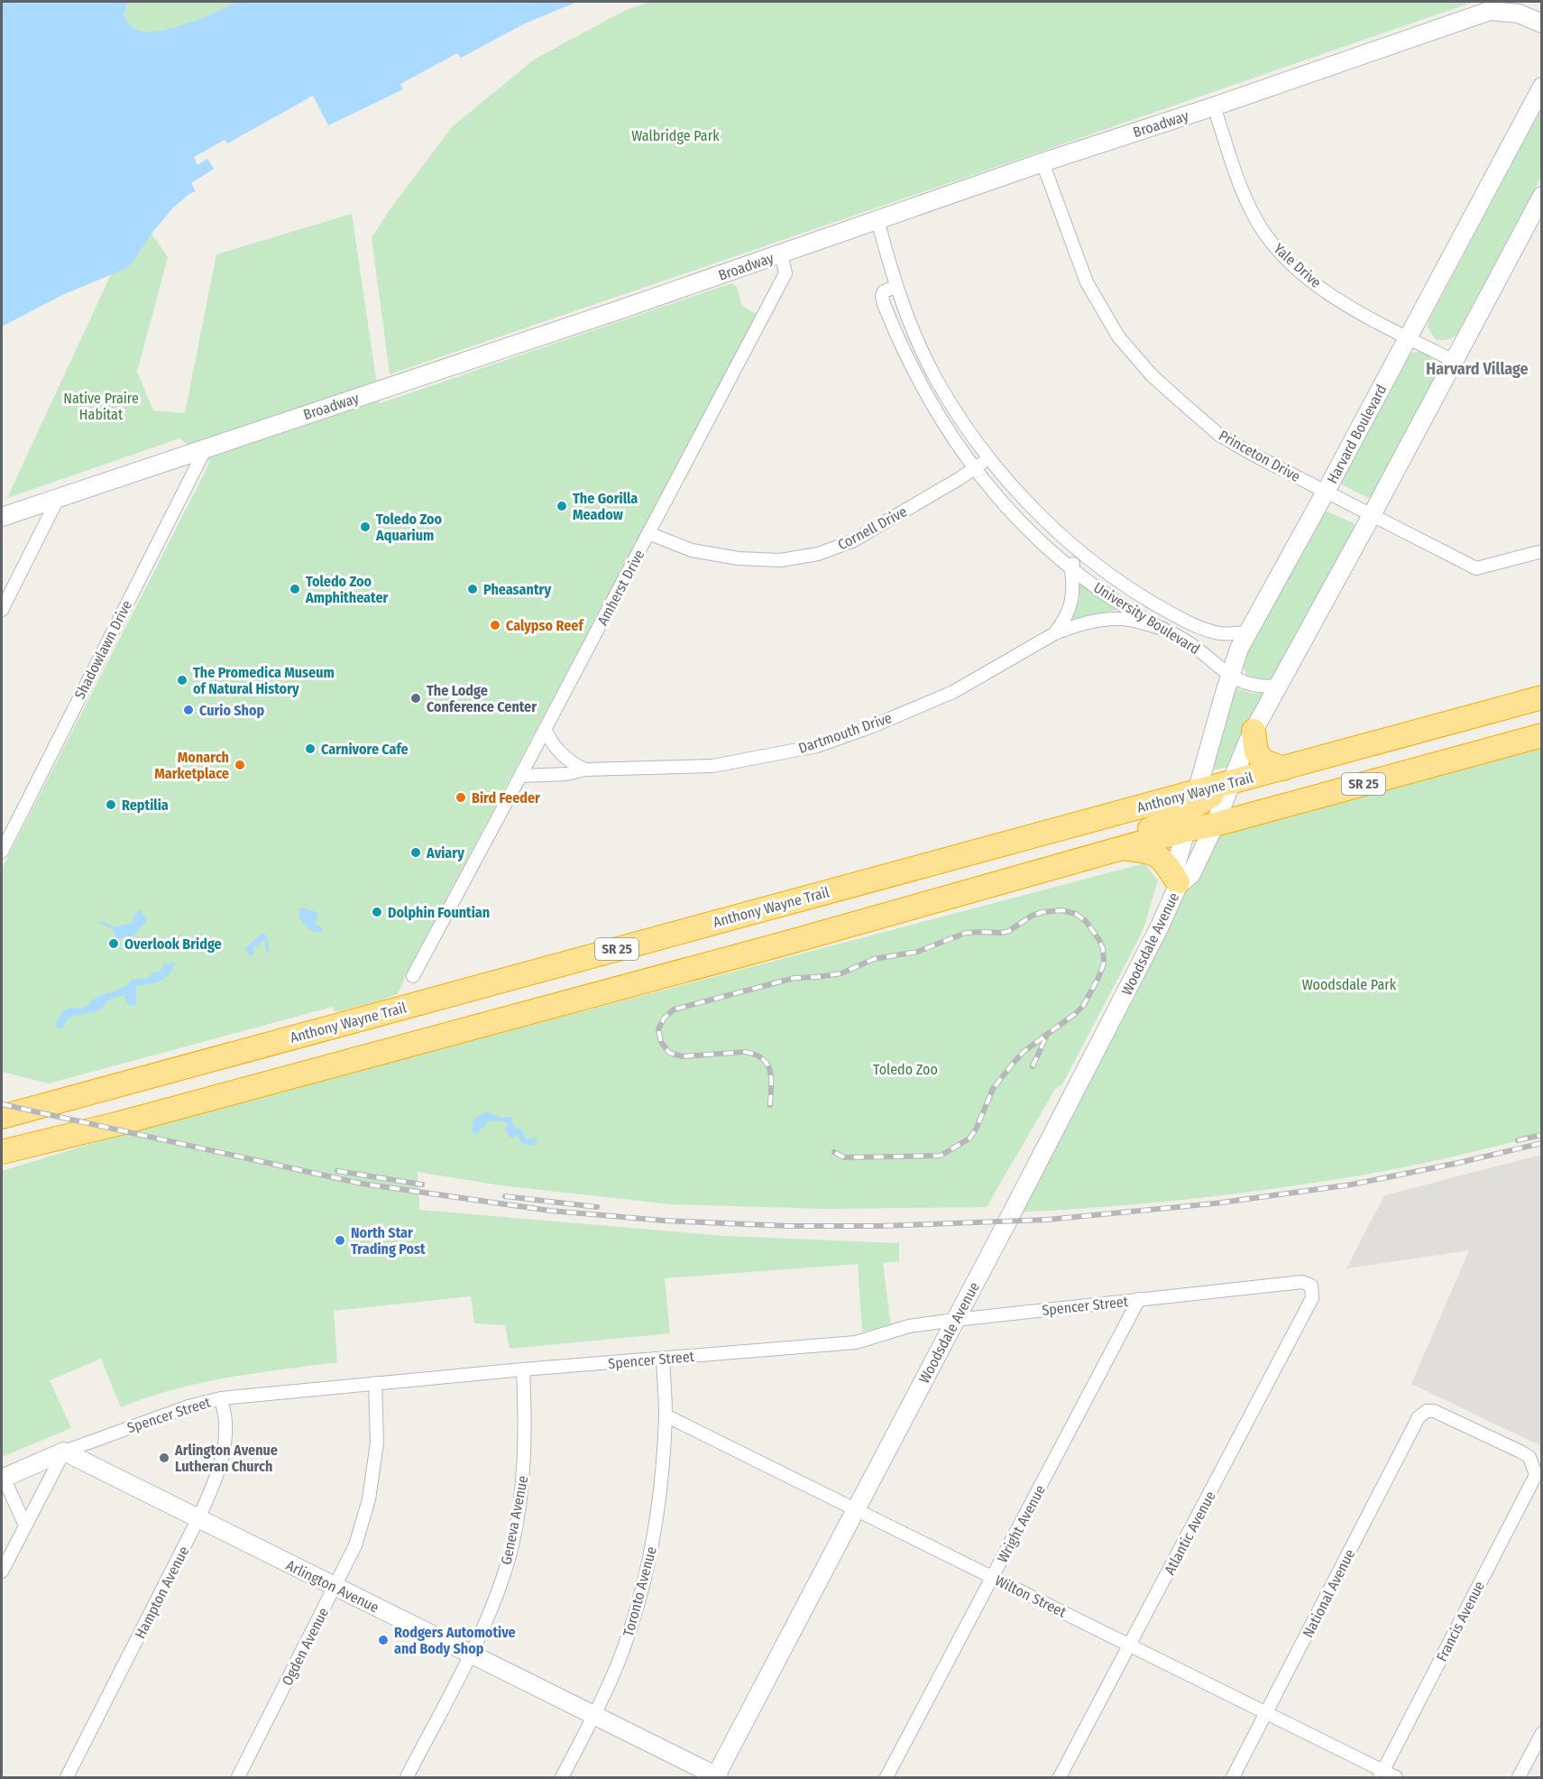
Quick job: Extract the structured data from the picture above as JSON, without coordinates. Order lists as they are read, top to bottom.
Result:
{
  "streets": {
    "highway": ["SR 25", "Anthony Wayne Trail"],
    "street": [
      "Broadway",
      "Yale Drive",
      "Harvard Boulevard",
      "Princeton Drive",
      "Cornell Drive",
      "Amherst Drive",
      "University Boulevard",
      "Shadowlawn Drive",
      "Dartmouth Drive",
      "Woodsdale Avenue",
      "Spencer Street",
      "Geneva Avenue",
      "Wright Avenue",
      "Atlantic Avenue",
      "Arlington Avenue",
      "Toronto Avenue",
      "Hampton Avenue",
      "National Avenue",
      "Wilton Street",
      "Francis Avenue",
      "Ogden Avenue"
    ]
  },
  "crossings": [
    ["Broadway", "Yale Drive"],
    ["Broadway", "Princeton Drive"],
    ["Broadway", "Amherst Drive"],
    ["Broadway", "University Boulevard"],
    ["Broadway", "Shadowlawn Drive"],
    ["Yale Drive", "Harvard Boulevard"],
    ["Harvard Boulevard", "Princeton Drive"],
    ["Harvard Boulevard", "University Boulevard"],
    ["Harvard Boulevard", "Anthony Wayne Trail"],
    ["Harvard Boulevard", "Woodsdale Avenue"],
    ["Cornell Drive", "Amherst Drive"],
    ["Cornell Drive", "University Boulevard"],
    ["Amherst Drive", "Dartmouth Drive"],
    ["University Boulevard", "Dartmouth Drive"],
    ["SR 25", "Woodsdale Avenue"],
    ["Anthony Wayne Trail", "Woodsdale Avenue"],
    ["Woodsdale Avenue", "Spencer Street"],
    ["Woodsdale Avenue", "Arlington Avenue"],
    ["Woodsdale Avenue", "Wilton Street"],
    ["Spencer Street", "Geneva Avenue"],
    ["Spencer Street", "Wright Avenue"],
    ["Spencer Street", "Atlantic Avenue"],
    ["Spencer Street", "Arlington Avenue"],
    ["Spencer Street", "Toronto Avenue"],
    ["Spencer Street", "Hampton Avenue"],
    ["Spencer Street", "Ogden Avenue"],
    ["Geneva Avenue", "Arlington Avenue"],
    ["Wright Avenue", "Wilton Street"],
    ["Atlantic Avenue", "Wilton Street"],
    ["Arlington Avenue", "Toronto Avenue"],
    ["Arlington Avenue", "Hampton Avenue"],
    ["Arlington Avenue", "Ogden Avenue"],
    ["Toronto Avenue", "Wilton Street"],
    ["National Avenue", "Wilton Street"],
    ["National Avenue", "Francis Avenue"],
    ["Wilton Street", "Francis Avenue"]
  ],
  "districts": ["Harvard Village"],
  "parks": [
    "Walbridge Park",
    "Native Praire Habitat",
    "Woodsdale Park",
    "Toledo Zoo"
  ],
  "places": [
    "The Gorilla Meadow",
    "Toledo Zoo Aquarium",
    "Toledo Zoo Amphitheater",
    "Pheasantry",
    "Calypso Reef",
    "The Promedica Museum of Natural History",
    "The Lodge Conference Center",
    "Curio Shop",
    "Carnivore Cafe",
    "Monarch Marketplace",
    "Bird Feeder",
    "Reptilia",
    "Aviary",
    "Dolphin Fountian",
    "Overlook Bridge",
    "North Star Trading Post",
    "Arlington Avenue Lutheran Church",
    "Rodgers Automotive and Body Shop"
  ]
}
